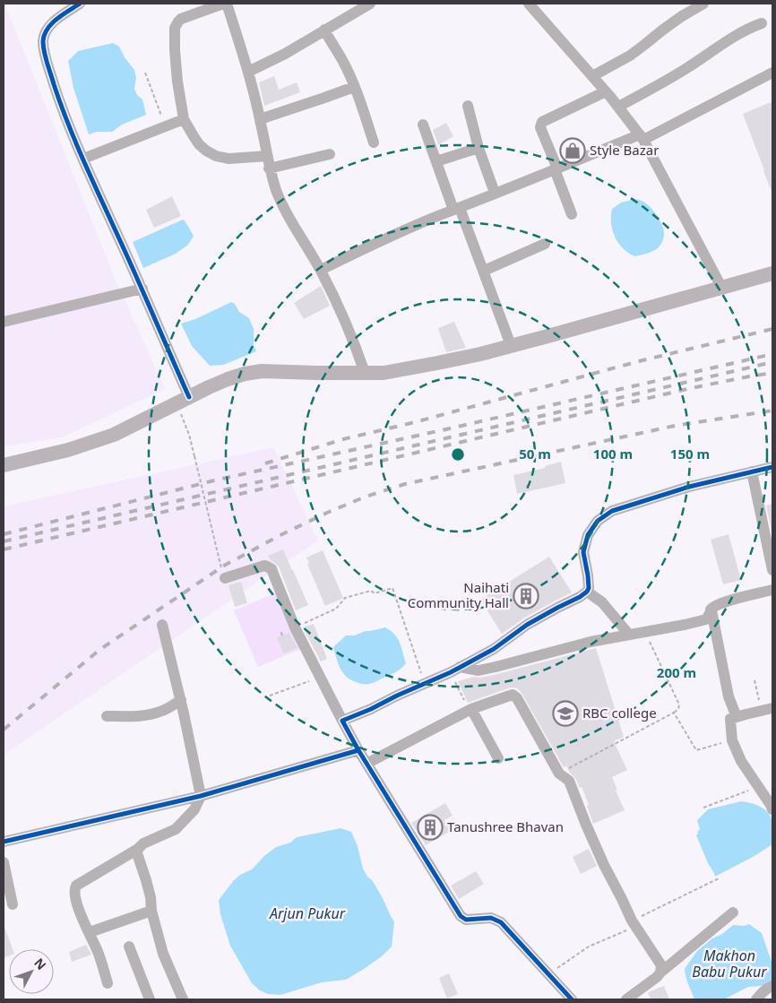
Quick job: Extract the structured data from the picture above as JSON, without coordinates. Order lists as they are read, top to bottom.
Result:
{
  "water": ["Arjun Pukur", "Makhon Babu Pukur"],
  "places": {
    "shop": ["Style Bazar"],
    "building": ["Naihati Community Hall", "Tanushree Bhavan"],
    "school or university": ["RBC college"]
  },
  "north": "top right",
  "rings": [
    "50 m",
    "100 m",
    "150 m",
    "200 m"
  ]
}
